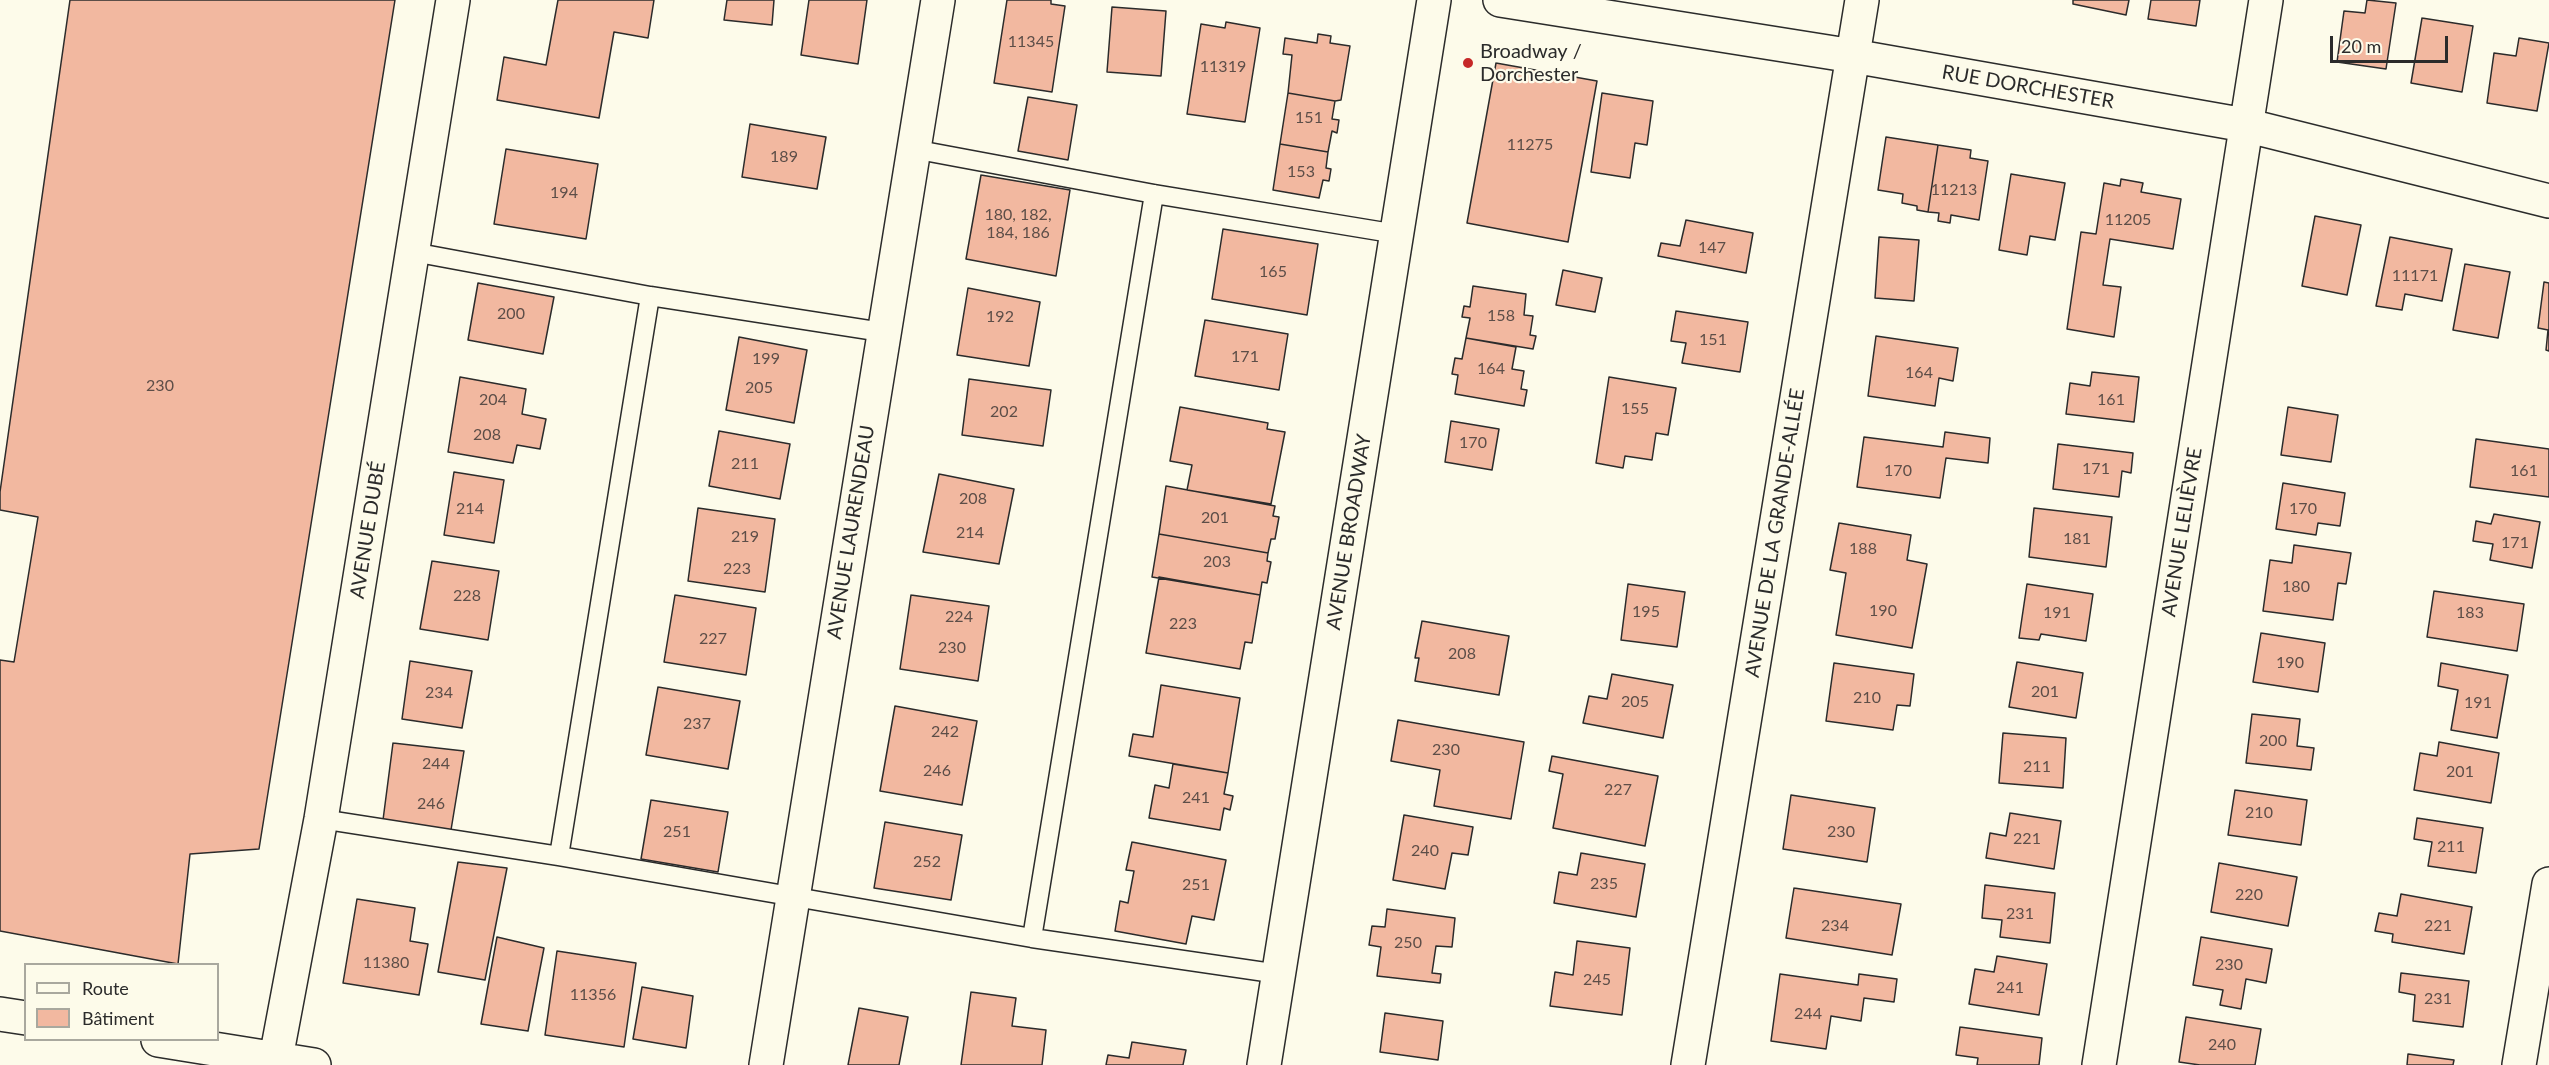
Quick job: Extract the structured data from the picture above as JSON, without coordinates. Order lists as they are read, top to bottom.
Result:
{
  "streets": {
    "street": [
      "RUE DORCHESTER",
      "AVENUE DUBÉ",
      "AVENUE LAURENDEAU",
      "AVENUE BROADWAY",
      "AVENUE LELIÈVRE",
      "AVENUE DE LA GRANDE-ALLÉE"
    ]
  },
  "crossings": [
    ["RUE DORCHESTER", "AVENUE LELIÈVRE"],
    ["RUE DORCHESTER", "AVENUE DE LA GRANDE-ALLÉE"]
  ],
  "places": ["Broadway / Dorchester"],
  "house_numbers": [
    "11345",
    "11319",
    "151",
    "11275",
    "189",
    "153",
    "11213",
    "194",
    "180, 182, 184, 186",
    "11205",
    "147",
    "165",
    "11171",
    "200",
    "158",
    "192",
    "151",
    "171",
    "199",
    "164",
    "164",
    "230",
    "205",
    "204",
    "161",
    "155",
    "202",
    "208",
    "170",
    "211",
    "171",
    "170",
    "161",
    "208",
    "214",
    "170",
    "201",
    "214",
    "219",
    "181",
    "171",
    "188",
    "203",
    "223",
    "180",
    "228",
    "190",
    "195",
    "191",
    "183",
    "224",
    "223",
    "227",
    "230",
    "208",
    "190",
    "201",
    "234",
    "210",
    "205",
    "191",
    "237",
    "242",
    "200",
    "230",
    "244",
    "211",
    "246",
    "201",
    "227",
    "241",
    "246",
    "210",
    "251",
    "230",
    "221",
    "211",
    "240",
    "252",
    "235",
    "251",
    "220",
    "231",
    "234",
    "221",
    "250",
    "11380",
    "230",
    "245",
    "241",
    "11356",
    "231",
    "244",
    "240"
  ],
  "legend": ["Route", "Bâtiment"],
  "scale_bar": "20 m"
}
